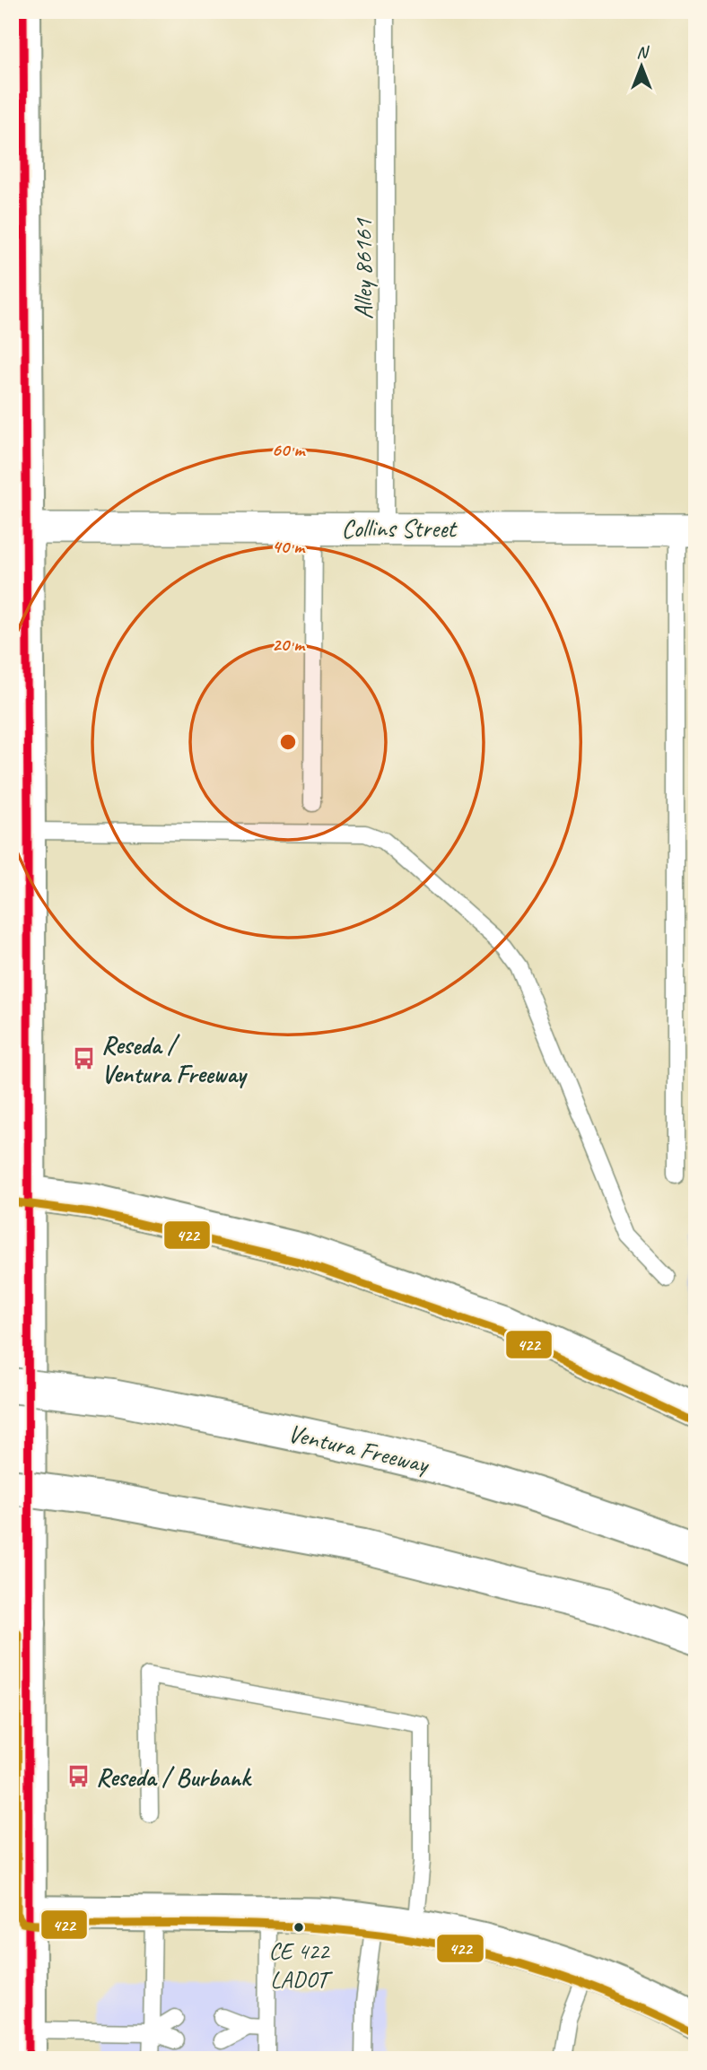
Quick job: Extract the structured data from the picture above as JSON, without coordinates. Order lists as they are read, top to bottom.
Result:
{
  "streets": {
    "main road": ["Ventura Freeway"],
    "street": ["Collins Street"],
    "lane": ["Alley 86161"]
  },
  "crossings": [
    ["Alley 86161", "Collins Street"]
  ],
  "places": {
    "bus stop": ["Reseda / Ventura Freeway", "Reseda / Burbank"],
    "other": ["CE 422 LADOT"]
  },
  "lines": ["transit line 422"],
  "north": "top",
  "rings": ["60 m", "40 m", "20 m"]
}
